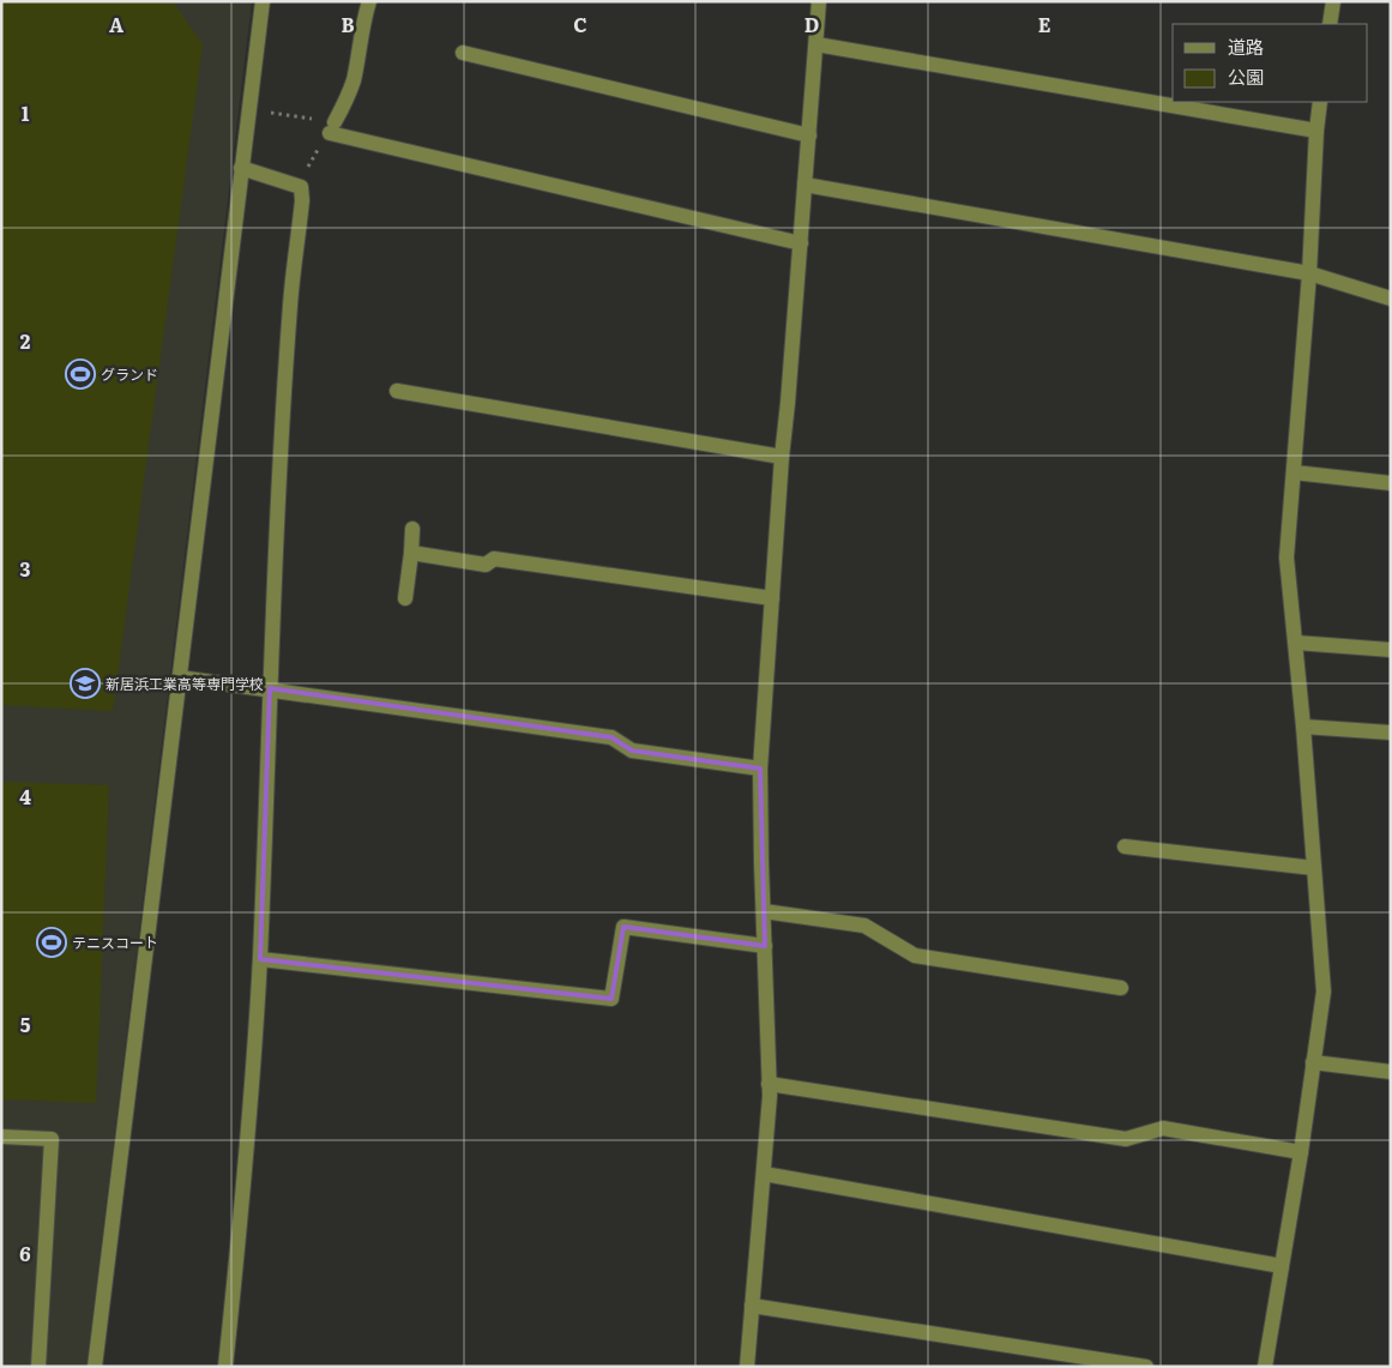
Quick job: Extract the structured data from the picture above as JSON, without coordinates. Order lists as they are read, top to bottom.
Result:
{
  "places": {
    "sports": ["グランド", "テニスコート"],
    "school or university": ["新居浜工業高等専門学校"]
  },
  "legend": ["道路", "公園"],
  "grid": {
    "columns": [
      "A",
      "B",
      "C",
      "D",
      "E"
    ],
    "rows": [
      "1",
      "2",
      "3",
      "4",
      "5",
      "6"
    ]
  }
}
